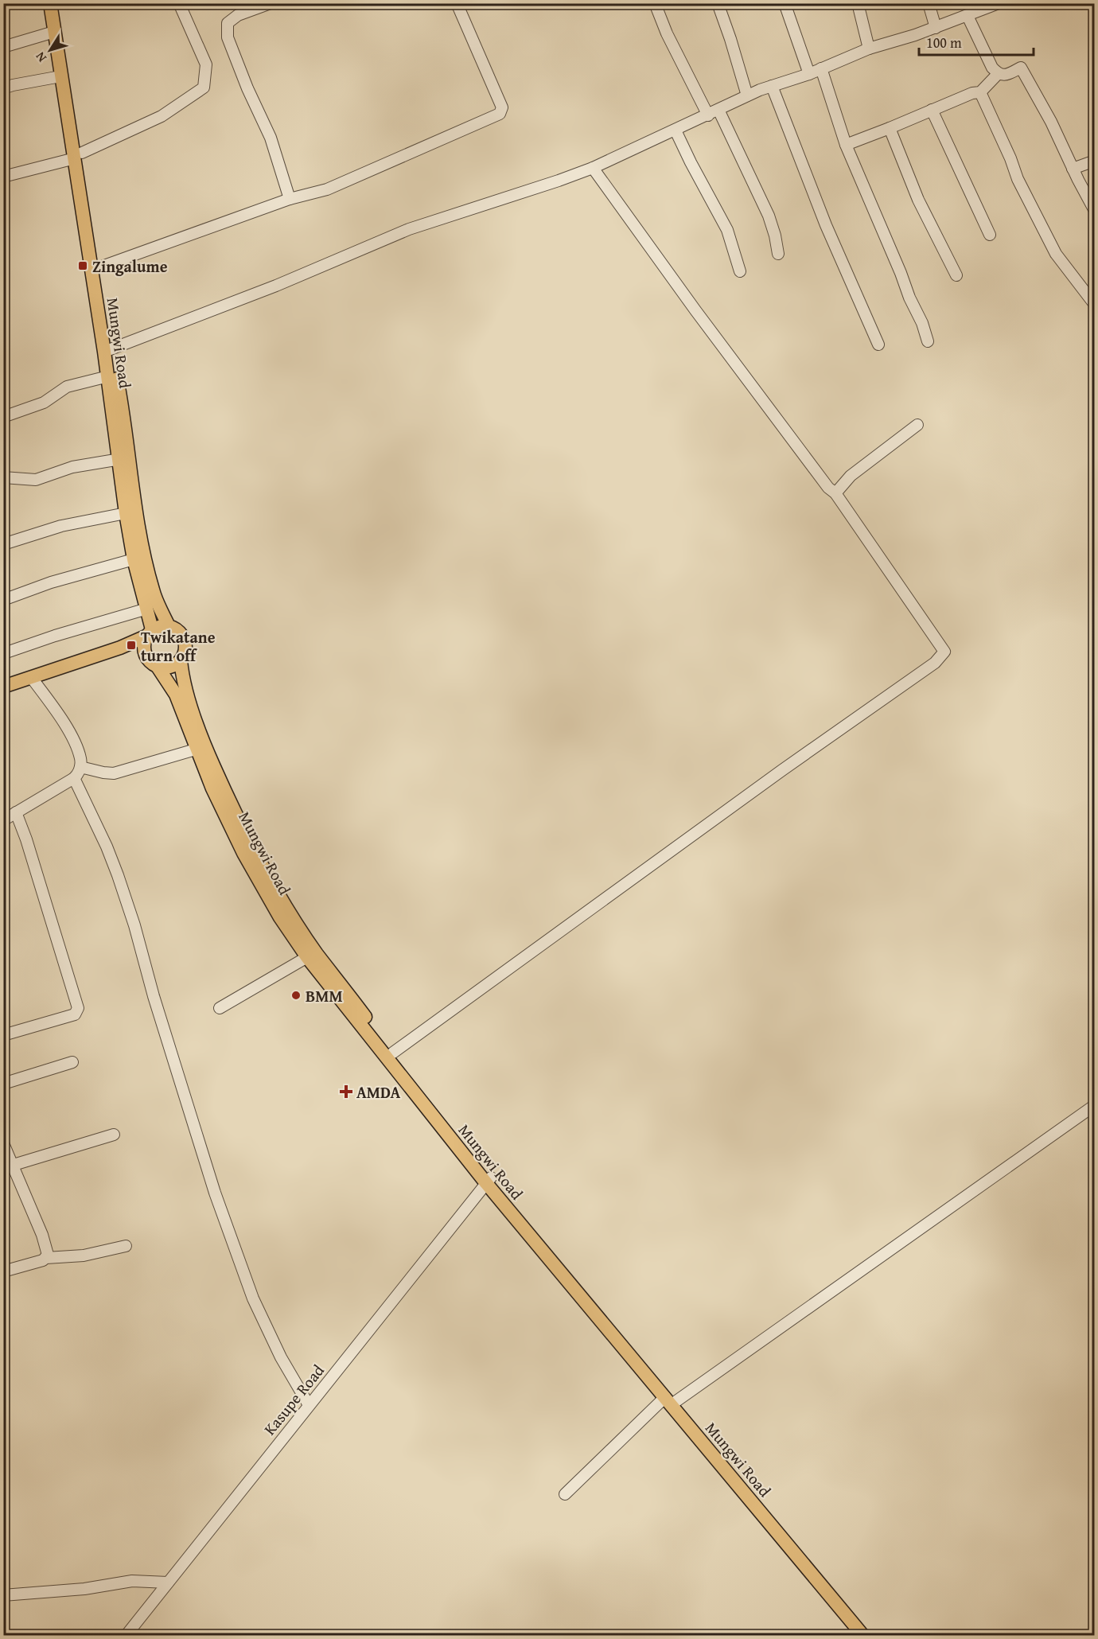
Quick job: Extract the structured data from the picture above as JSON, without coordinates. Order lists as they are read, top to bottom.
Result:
{
  "streets": {
    "main road": ["Mungwi Road"],
    "street": ["Kasupe Road"]
  },
  "crossings": [
    ["Mungwi Road", "Kasupe Road"]
  ],
  "places": {
    "transit": ["Zingalume", "Twikatane turn off"],
    "other": ["BMM"],
    "health": ["AMDA"]
  },
  "scale_bar": "100 m",
  "north": "bottom left"
}
